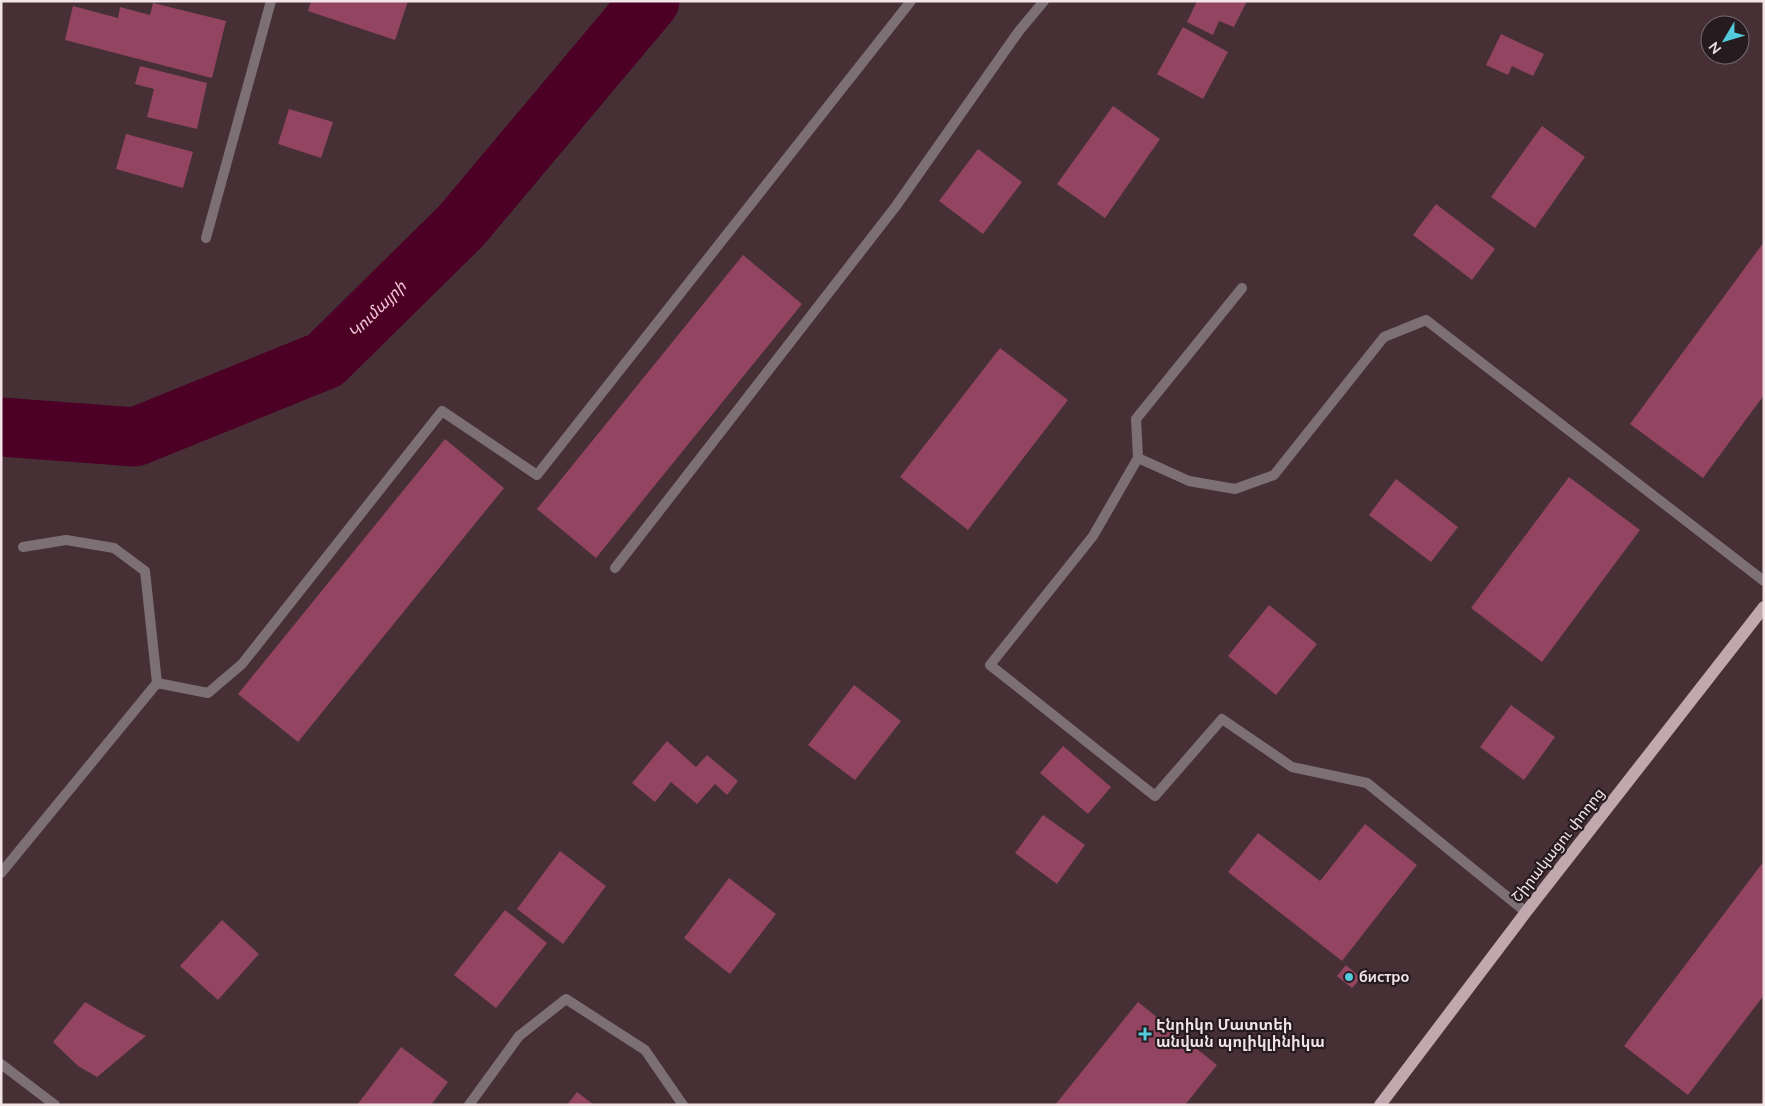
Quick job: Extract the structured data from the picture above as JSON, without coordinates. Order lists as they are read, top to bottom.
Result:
{
  "streets": {
    "main road": ["Շիրակացու փողոց"]
  },
  "water": ["Կումայրի"],
  "places": {
    "other": ["бистро"],
    "health": ["Էնրիկո Մատտեի անվան պոլիկլինիկա"]
  },
  "north": "bottom left"
}
